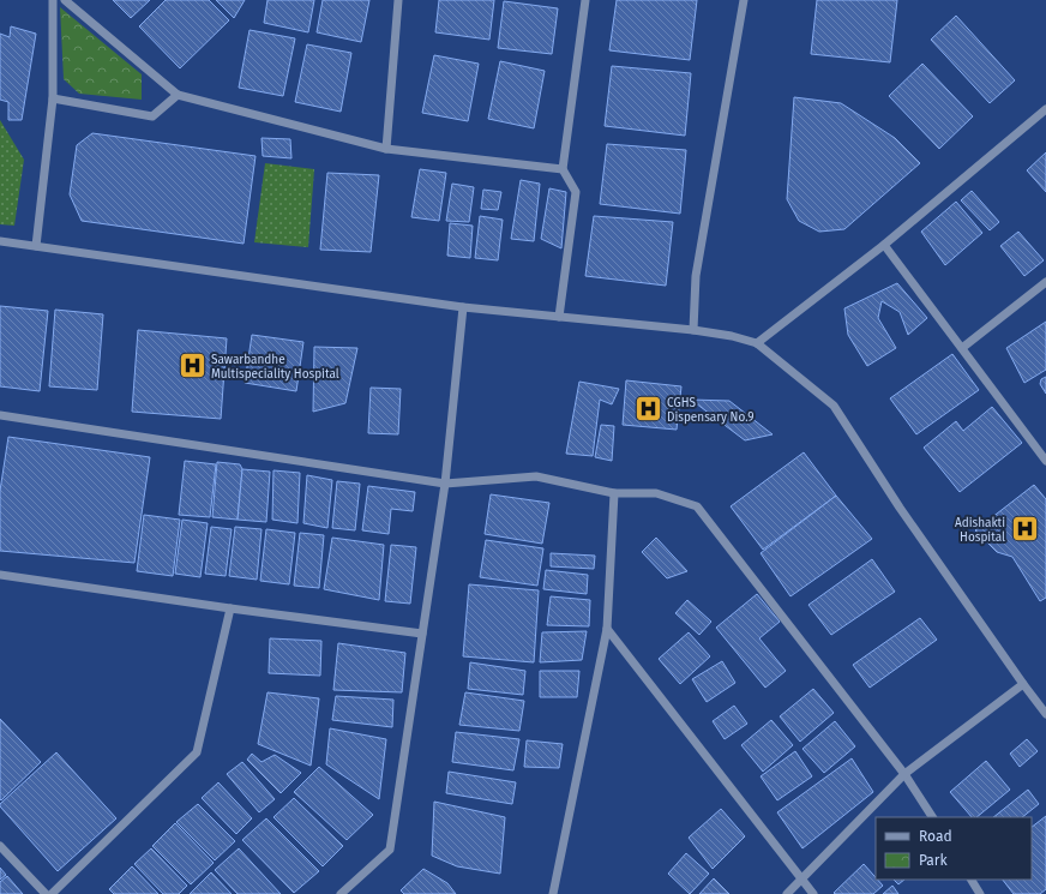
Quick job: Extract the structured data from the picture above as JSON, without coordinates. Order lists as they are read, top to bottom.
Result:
{
  "places": {
    "hospital": ["Sawarbandhe Multispeciality Hospital", "CGHS Dispensary No.9", "Adishakti Hospital"]
  },
  "legend": ["Road", "Park"]
}
